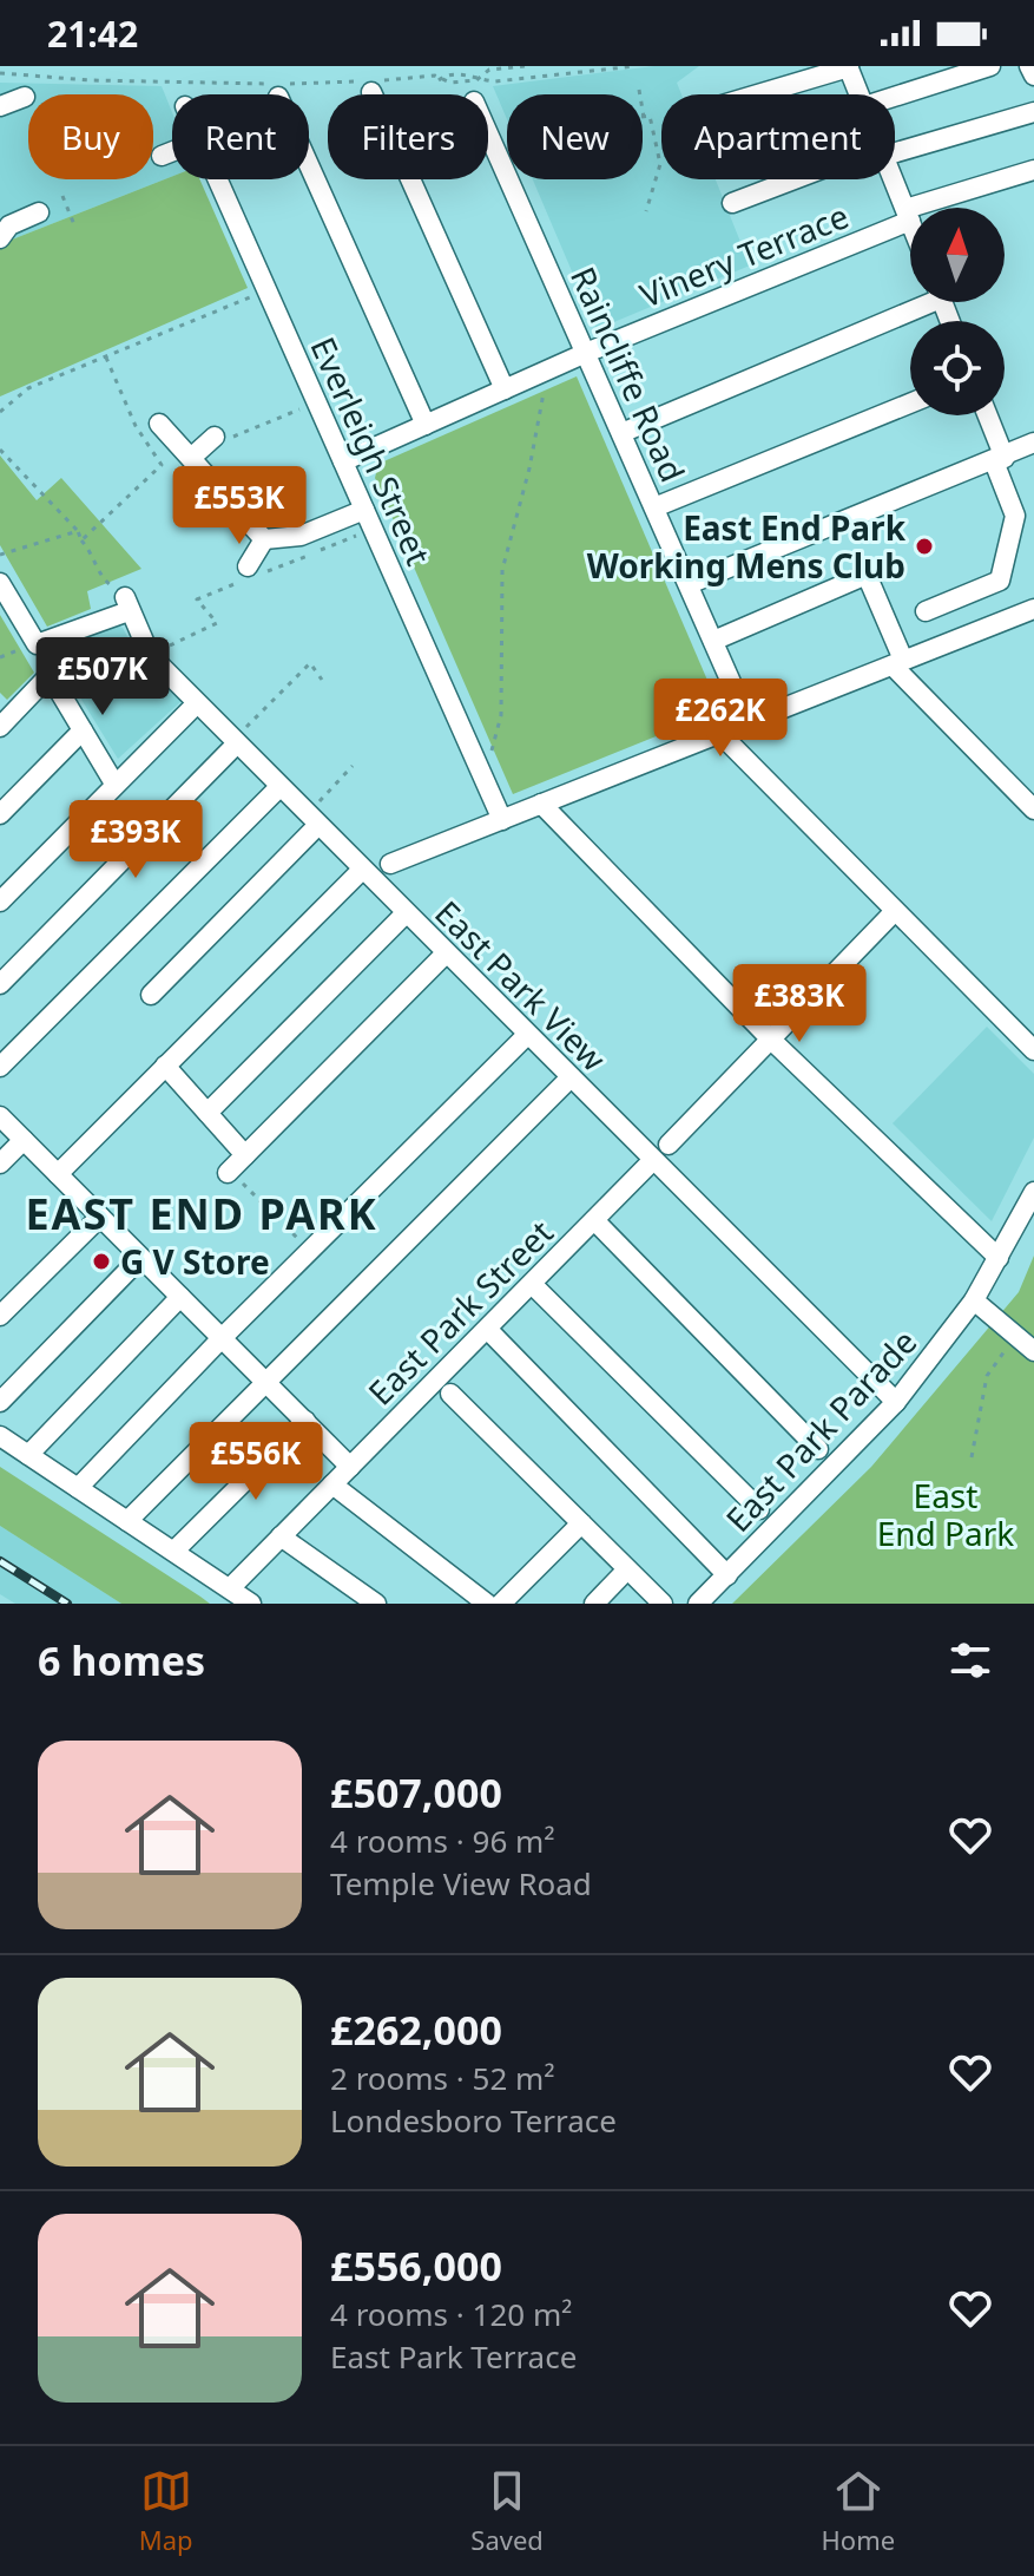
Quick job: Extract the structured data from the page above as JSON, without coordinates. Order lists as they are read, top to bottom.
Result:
{
  "streets": {
    "street": [
      "Vinery Terrace",
      "Raincliffe Road",
      "Everleigh Street",
      "East Park View",
      "East Park Street",
      "East Park Parade"
    ]
  },
  "crossings": [
    ["Vinery Terrace", "Raincliffe Road"],
    ["Vinery Terrace", "Everleigh Street"],
    ["East Park View", "East Park Street"],
    ["East Park View", "East Park Parade"]
  ],
  "districts": ["EAST END PARK"],
  "parks": ["East End Park"],
  "places": ["East End Park Working Mens Club", "G V Store"],
  "north": "top",
  "page": {
    "status": "21:42",
    "chip": [
      "Buy",
      "Rent",
      "Filters",
      "New",
      "Apartment"
    ],
    "price": [
      "£553K",
      "£507K",
      "£262K",
      "£393K",
      "£383K",
      "£556K"
    ],
    "heading": "6 homes",
    "list": [
      {
        "name": "£507,000",
        "note": "4 rooms · 96 m² · Temple View Road"
      },
      {
        "name": "£262,000",
        "note": "2 rooms · 52 m² · Londesboro Terrace"
      },
      {
        "name": "£556,000",
        "note": "4 rooms · 120 m² · East Park Terrace"
      }
    ],
    "tabs": ["Map", "Saved", "Home"]
  }
}
